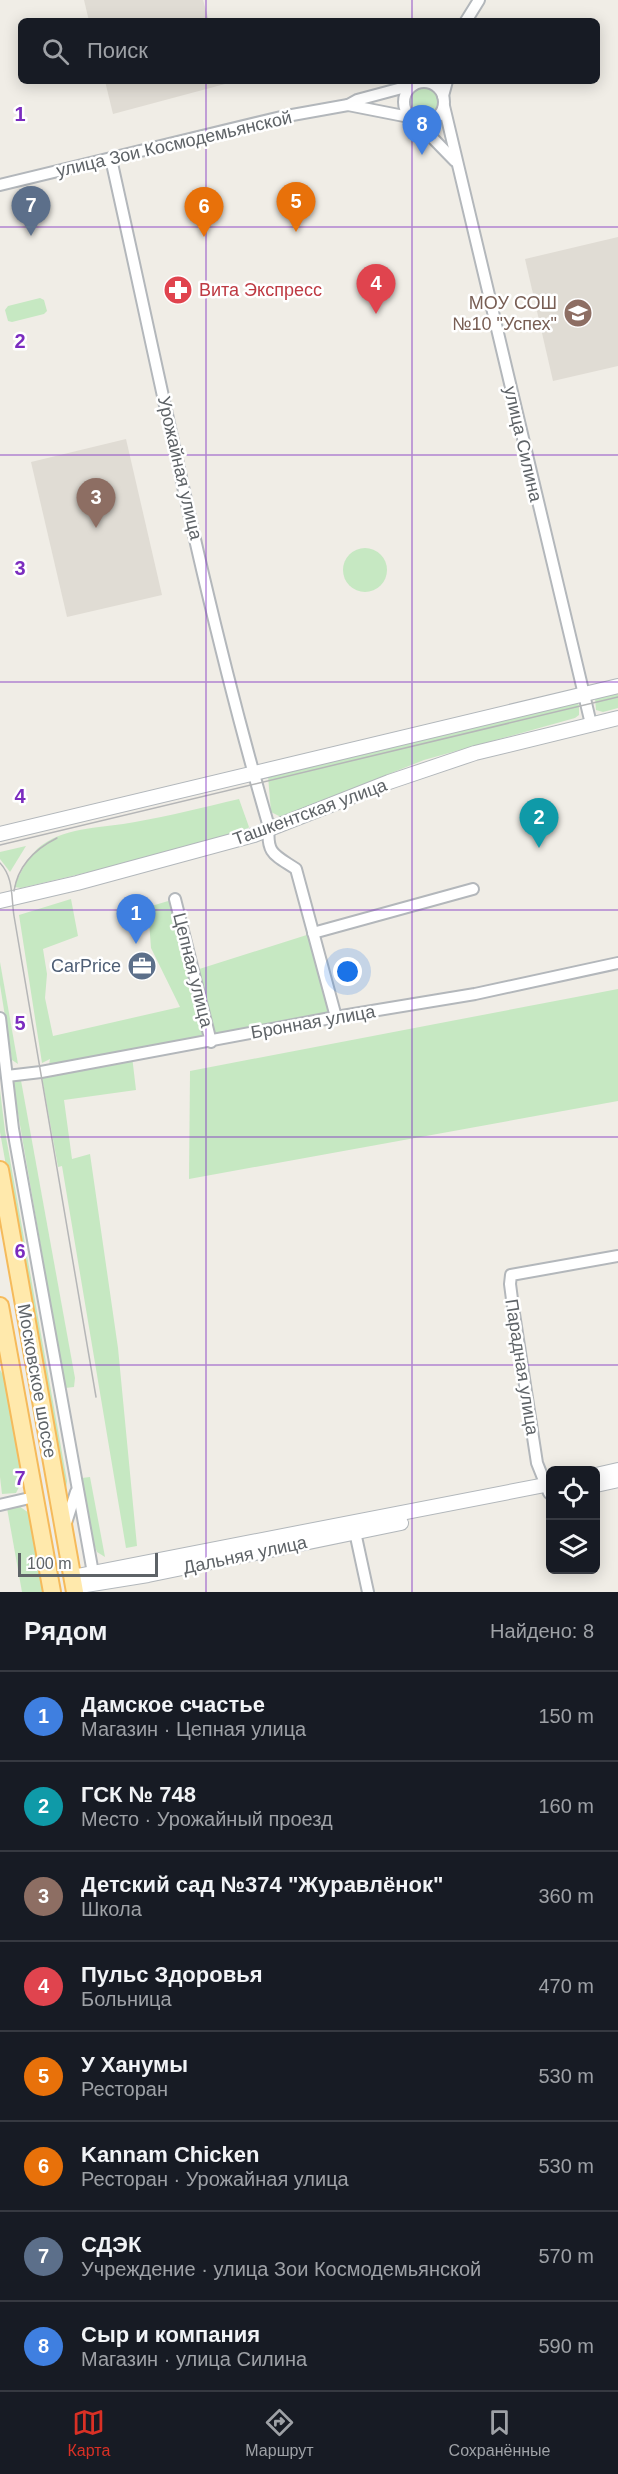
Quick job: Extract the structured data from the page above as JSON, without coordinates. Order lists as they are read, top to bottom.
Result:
{
  "streets": {
    "main road": ["Ташкентская улица", "Московское шоссе", "Дальняя улица"],
    "street": [
      "улица Зои Космодемьянской",
      "улица Силина",
      "Урожайная улица",
      "Цепная улица",
      "Бронная улица",
      "Парадная улица"
    ]
  },
  "crossings": [
    ["улица Зои Космодемьянской", "Урожайная улица"],
    ["улица Силина", "Ташкентская улица"],
    ["Урожайная улица", "Ташкентская улица"],
    ["Цепная улица", "Бронная улица"],
    ["Московское шоссе", "Дальняя улица"]
  ],
  "places": {
    "pharmacy": ["Вита Экспресс"],
    "school or university": ["МОУ СОШ №10 \"Успех\""],
    "office": ["CarPrice"]
  },
  "scale_bar": "100 m",
  "page": {
    "search": "Поиск",
    "pins": [
      "8",
      "5",
      "7",
      "6",
      "4",
      "3",
      "2",
      "1"
    ],
    "scale": "100 m",
    "heading": ["Рядом", "Найдено: 8"],
    "list": [
      {
        "mark": "1",
        "name": "Дамское счастье",
        "note": "Магазин · Цепная улица",
        "value": "150 m"
      },
      {
        "mark": "2",
        "name": "ГСК № 748",
        "note": "Место · Урожайный проезд",
        "value": "160 m"
      },
      {
        "mark": "3",
        "name": "Детский сад №374 \"Журавлёнок\"",
        "note": "Школа",
        "value": "360 m"
      },
      {
        "mark": "4",
        "name": "Пульс Здоровья",
        "note": "Больница",
        "value": "470 m"
      },
      {
        "mark": "5",
        "name": "У Ханумы",
        "note": "Ресторан",
        "value": "530 m"
      },
      {
        "mark": "6",
        "name": "Kannam Chicken",
        "note": "Ресторан · Урожайная улица",
        "value": "530 m"
      },
      {
        "mark": "7",
        "name": "СДЭК",
        "note": "Учреждение · улица Зои Космодемьянской",
        "value": "570 m"
      },
      {
        "mark": "8",
        "name": "Сыр и компания",
        "note": "Магазин · улица Силина",
        "value": "590 m"
      }
    ],
    "nav": ["Карта", "Маршрут", "Сохранённые"]
  },
  "grid": {
    "rows": [
      "1",
      "2",
      "3",
      "4",
      "5",
      "6",
      "7"
    ]
  }
}
